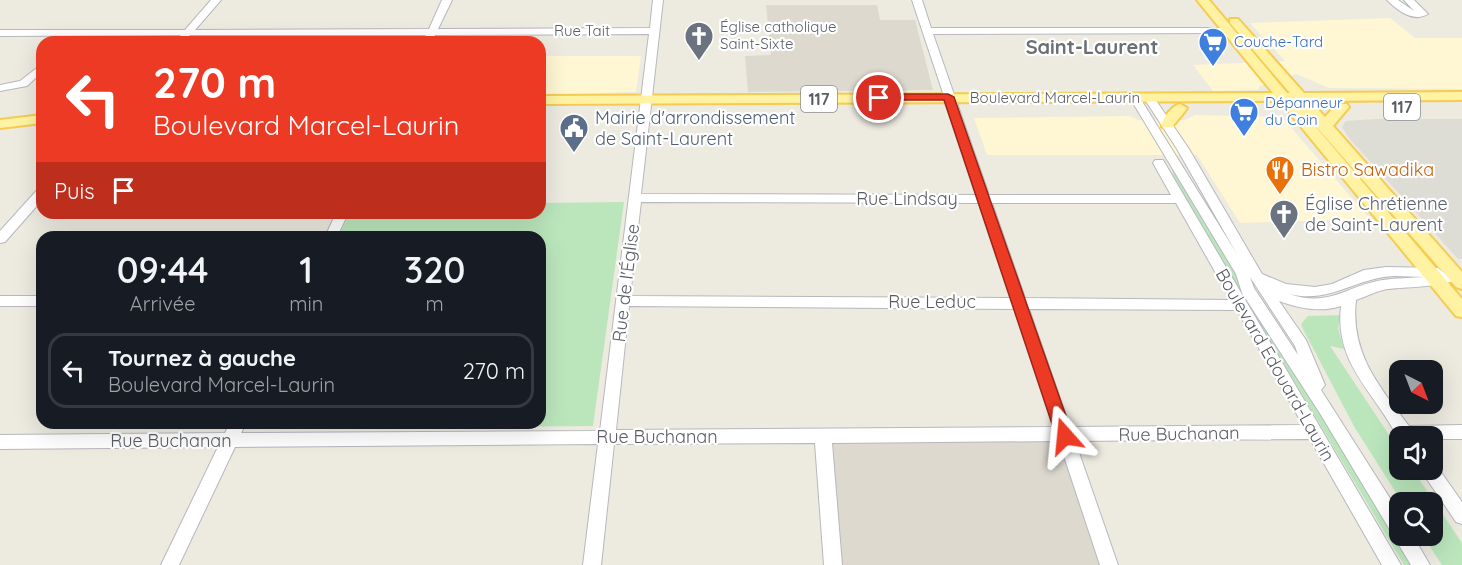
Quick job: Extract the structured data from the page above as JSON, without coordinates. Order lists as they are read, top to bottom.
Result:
{
  "streets": {
    "main road": ["Boulevard Marcel-Laurin", "117"],
    "street": [
      "Rue Tait",
      "Rue Lindsay",
      "Rue de l'Église",
      "Rue Leduc",
      "Boulevard Edouard-Laurin",
      "Rue Buchanan"
    ]
  },
  "crossings": [
    ["Rue Tait", "Rue de l'Église"],
    ["Boulevard Marcel-Laurin", "Rue de l'Église"],
    ["Boulevard Marcel-Laurin", "Boulevard Edouard-Laurin"],
    ["Rue Lindsay", "Rue de l'Église"],
    ["Rue Lindsay", "Boulevard Edouard-Laurin"],
    ["Rue de l'Église", "Rue Leduc"],
    ["Rue de l'Église", "Rue Buchanan"],
    ["Rue Leduc", "Boulevard Edouard-Laurin"],
    ["Boulevard Edouard-Laurin", "Rue Buchanan"]
  ],
  "districts": ["Saint-Laurent"],
  "places": {
    "church": ["Église catholique Saint-Sixte", "Église Chrétienne de Saint-Laurent"],
    "supermarket": ["Couche-Tard", "Dépanneur du Coin"],
    "public building": ["Mairie d'arrondissement de Saint-Laurent"],
    "restaurant": ["Bistro Sawadika"]
  },
  "north": "bottom right",
  "page": {
    "turn": ["270 m", "Boulevard Marcel-Laurin"],
    "then": "Puis",
    "eta": [
      "09:44",
      "Arrivée",
      "1",
      "min",
      "320",
      "m"
    ],
    "list": [
      {
        "name": "Tournez à gauche",
        "note": "Boulevard Marcel-Laurin",
        "value": "270 m"
      }
    ]
  }
}
